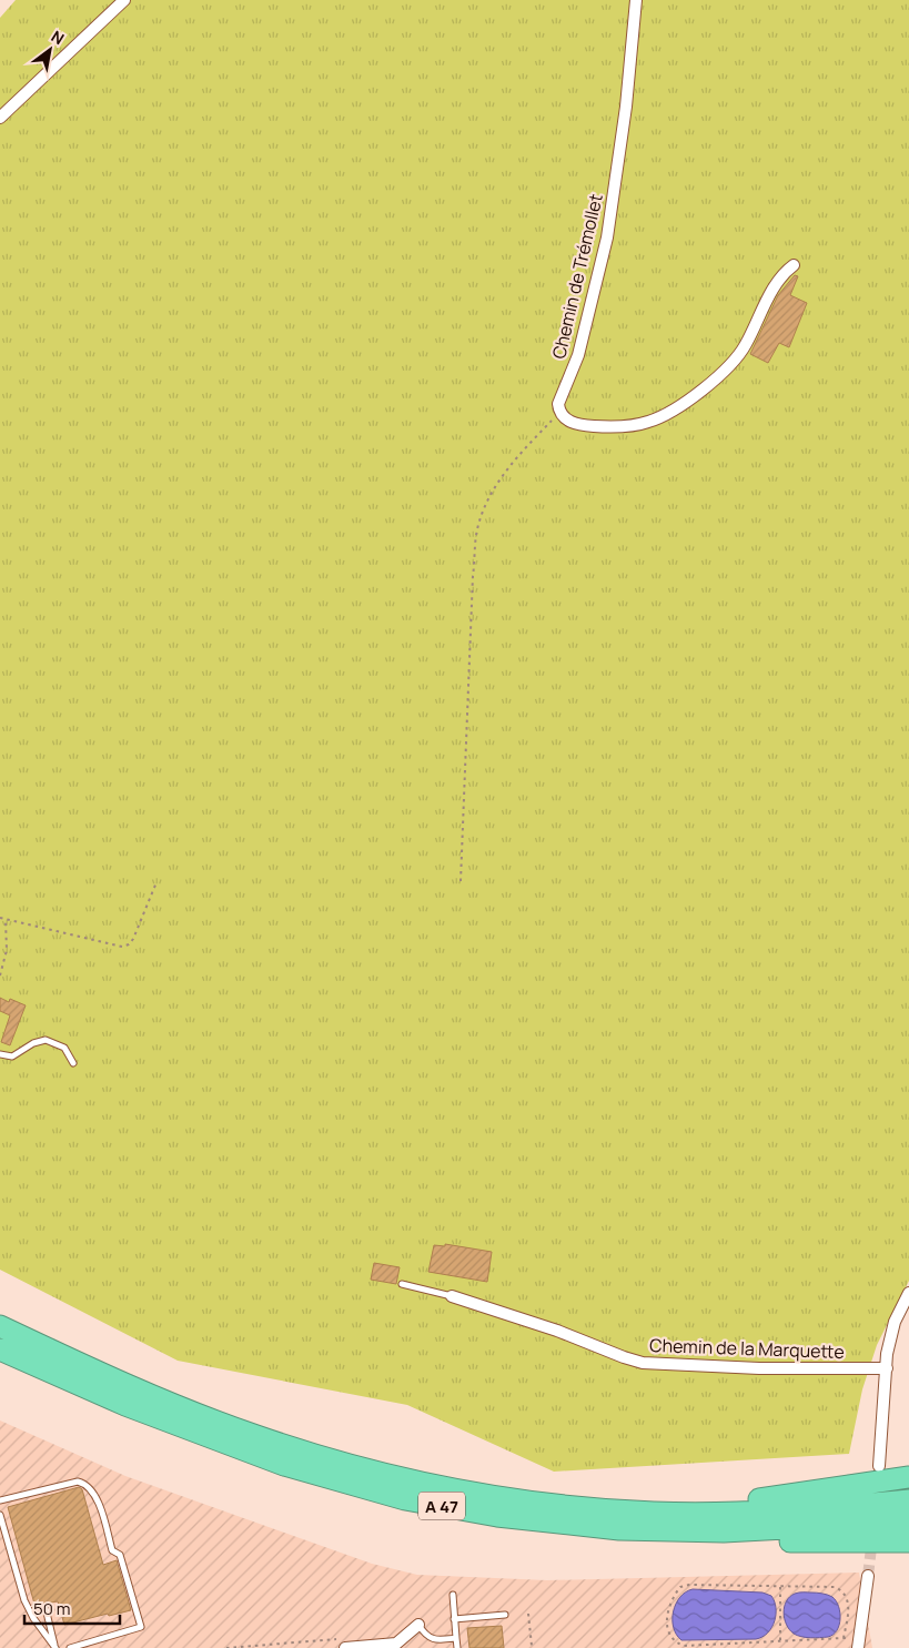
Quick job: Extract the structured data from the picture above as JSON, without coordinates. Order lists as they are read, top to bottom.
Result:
{
  "streets": {
    "highway": ["A 47"],
    "street": ["Chemin de Trémollet", "Chemin de la Marquette"]
  },
  "scale_bar": "50 m",
  "north": "top right"
}
